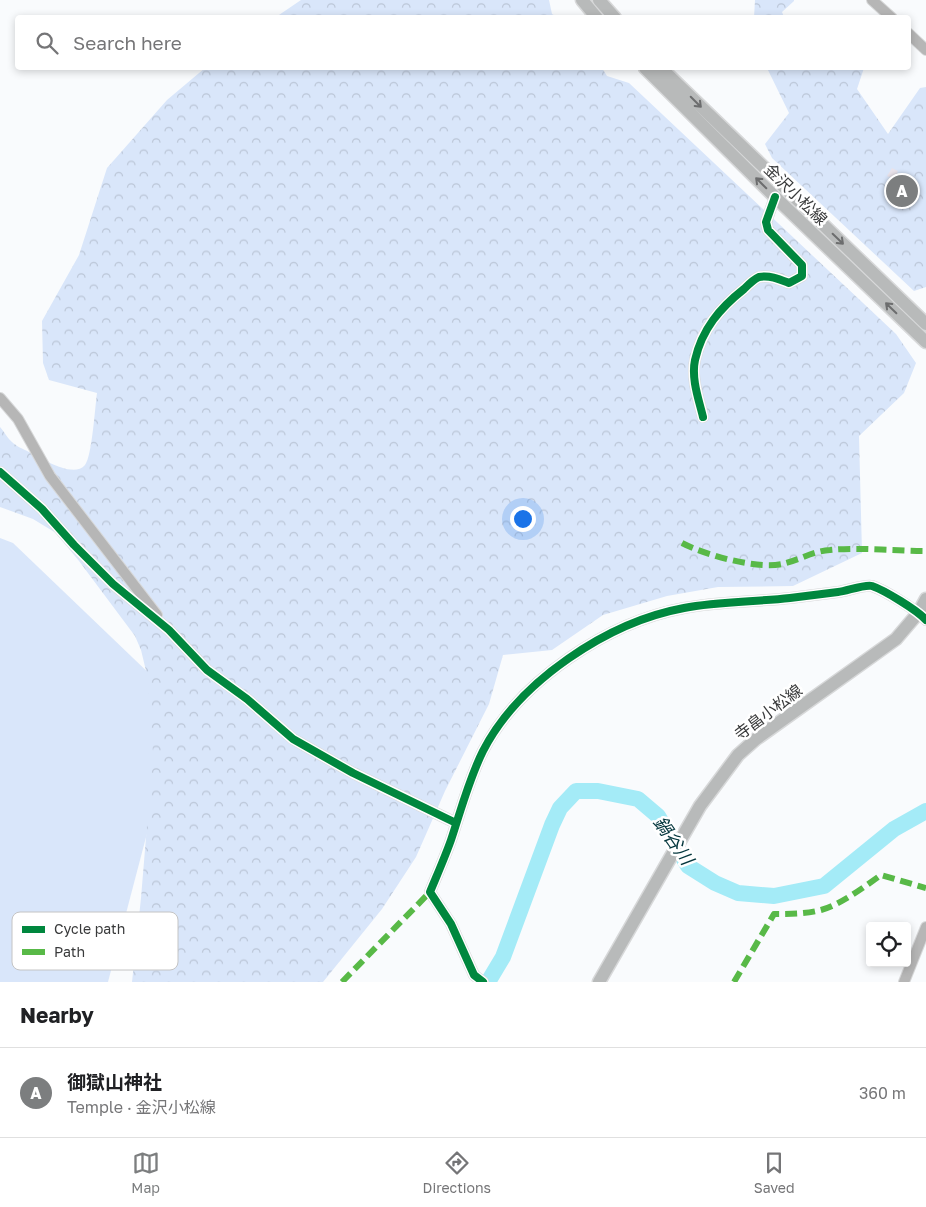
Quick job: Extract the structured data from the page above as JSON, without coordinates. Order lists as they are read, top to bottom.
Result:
{
  "streets": {
    "main road": ["金沢小松線", "寺畠小松線"]
  },
  "water": ["鍋谷川"],
  "legend": ["Cycle path", "Path"],
  "page": {
    "search": "Search here",
    "pins": "A",
    "heading": "Nearby",
    "list": [
      {
        "mark": "A",
        "name": "御獄山神社",
        "note": "Temple · 金沢小松線",
        "value": "360 m"
      }
    ],
    "nav": ["Map", "Directions", "Saved"]
  }
}
